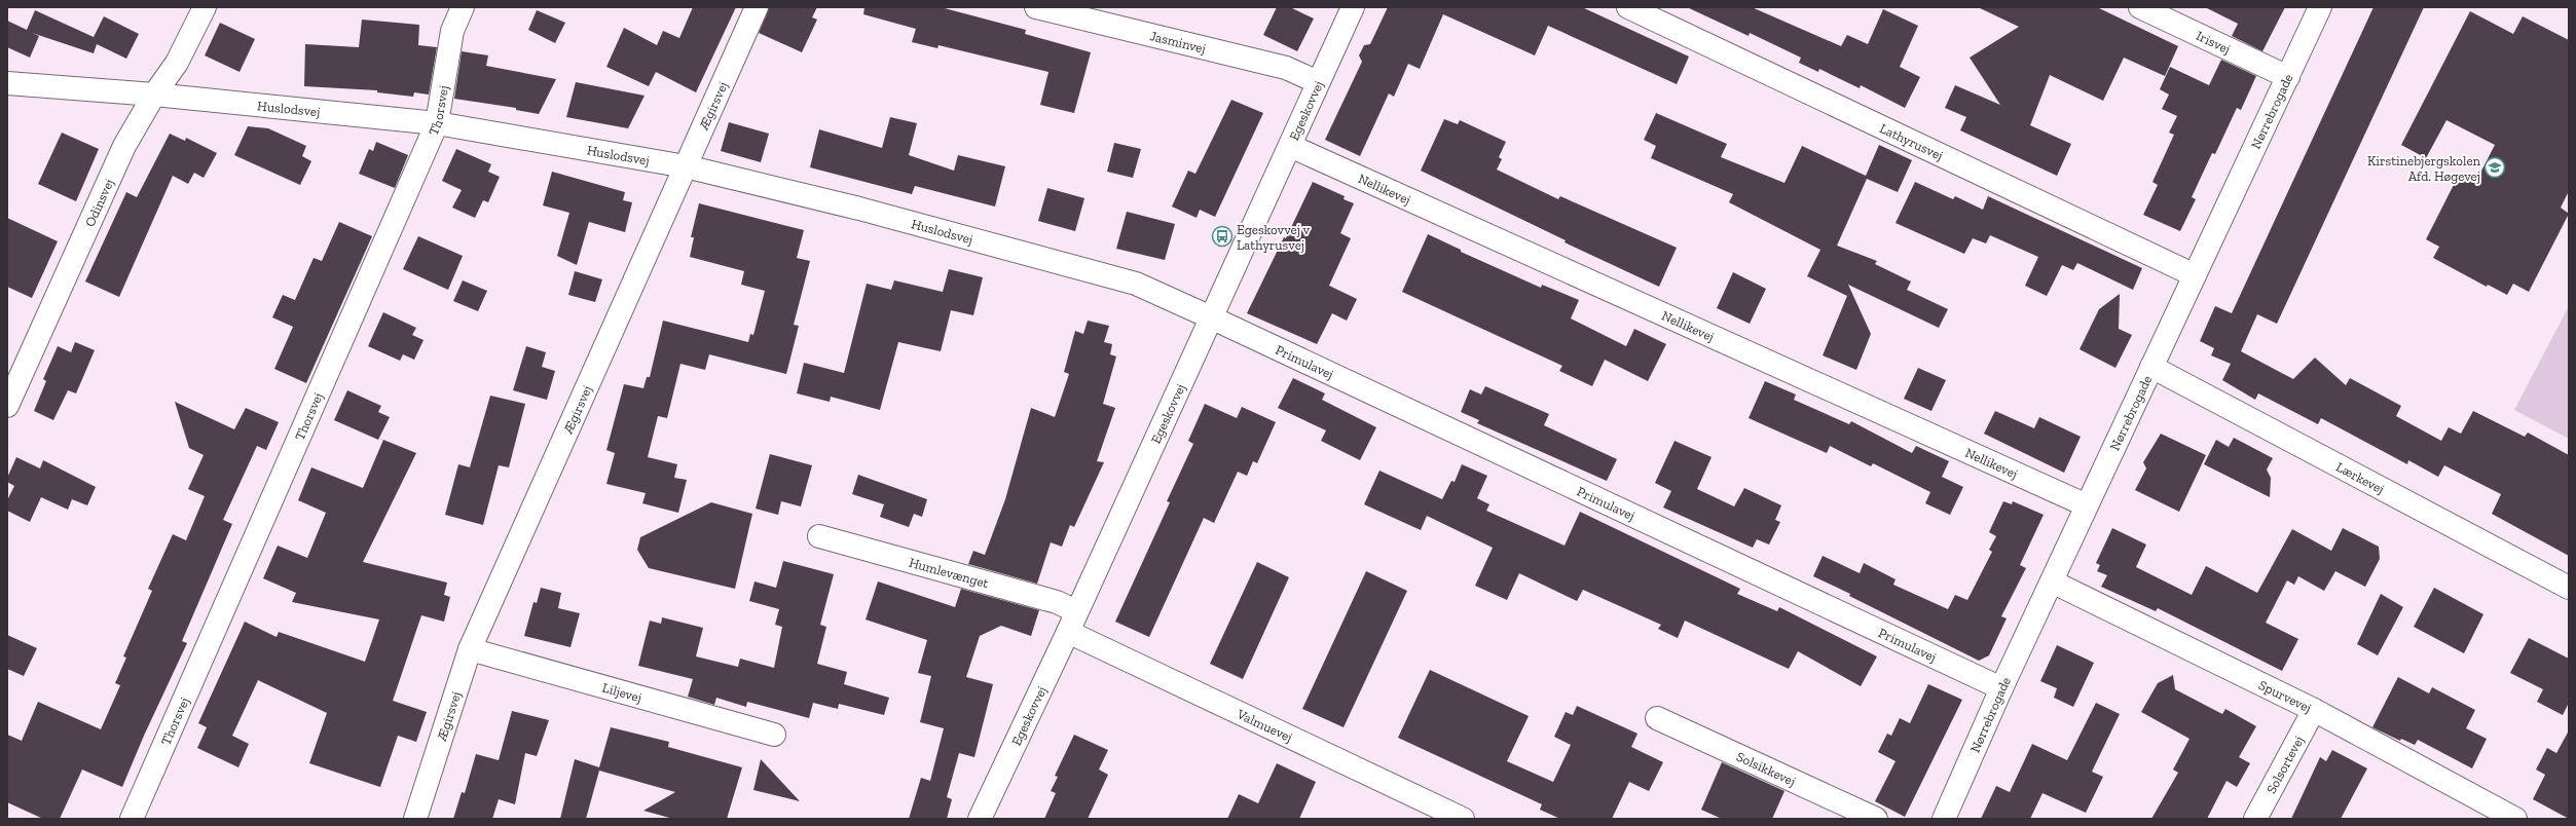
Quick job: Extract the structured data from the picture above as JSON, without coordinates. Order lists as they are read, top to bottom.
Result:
{
  "streets": {
    "street": [
      "Jasminvej",
      "Irisvej",
      "Ægirsvej",
      "Huslodsvej",
      "Thorsvej",
      "Egeskovvej",
      "Nørrebrogade",
      "Lathyrusvej",
      "Nellikevej",
      "Odinsvej",
      "Primulavej",
      "Lærkevej",
      "Humlevænget",
      "Liljevej",
      "Spurvevej",
      "Valmuevej",
      "Solsortevej",
      "Solsikkevej"
    ]
  },
  "crossings": [
    ["Jasminvej", "Egeskovvej"],
    ["Irisvej", "Nørrebrogade"],
    ["Ægirsvej", "Huslodsvej"],
    ["Ægirsvej", "Liljevej"],
    ["Huslodsvej", "Thorsvej"],
    ["Huslodsvej", "Egeskovvej"],
    ["Huslodsvej", "Odinsvej"],
    ["Huslodsvej", "Primulavej"],
    ["Egeskovvej", "Nellikevej"],
    ["Egeskovvej", "Primulavej"],
    ["Egeskovvej", "Humlevænget"],
    ["Egeskovvej", "Valmuevej"],
    ["Nørrebrogade", "Lathyrusvej"],
    ["Nørrebrogade", "Nellikevej"],
    ["Nørrebrogade", "Primulavej"],
    ["Nørrebrogade", "Lærkevej"],
    ["Nørrebrogade", "Spurvevej"],
    ["Spurvevej", "Solsortevej"]
  ],
  "places": {
    "school or university": ["Kirstinebjergskolen Afd. Høgevej"],
    "bus stop": ["Egeskovvej v Lathyrusvej"]
  }
}
